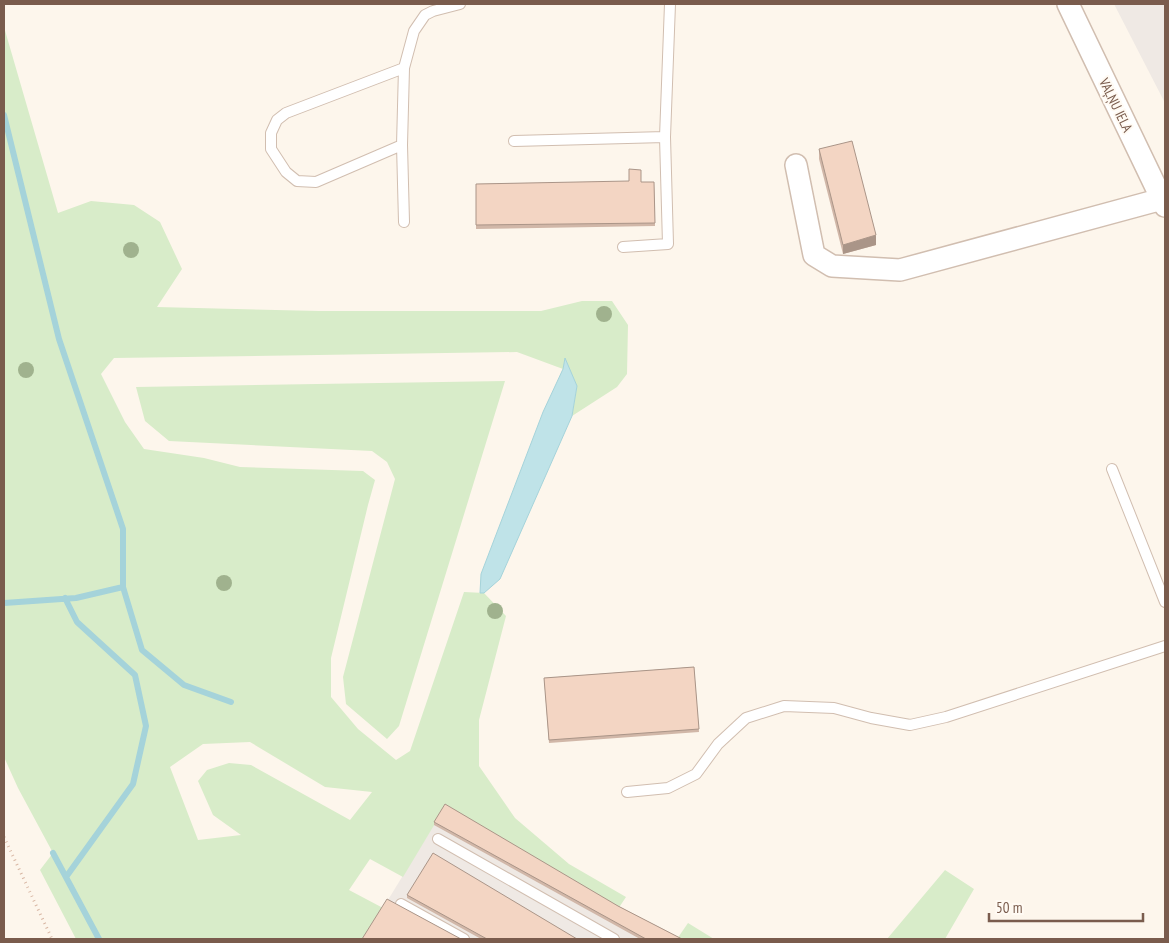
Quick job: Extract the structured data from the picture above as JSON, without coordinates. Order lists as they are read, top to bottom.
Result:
{
  "streets": {
    "street": ["VAĻŅU IELA"]
  },
  "scale_bar": "50 m"
}
